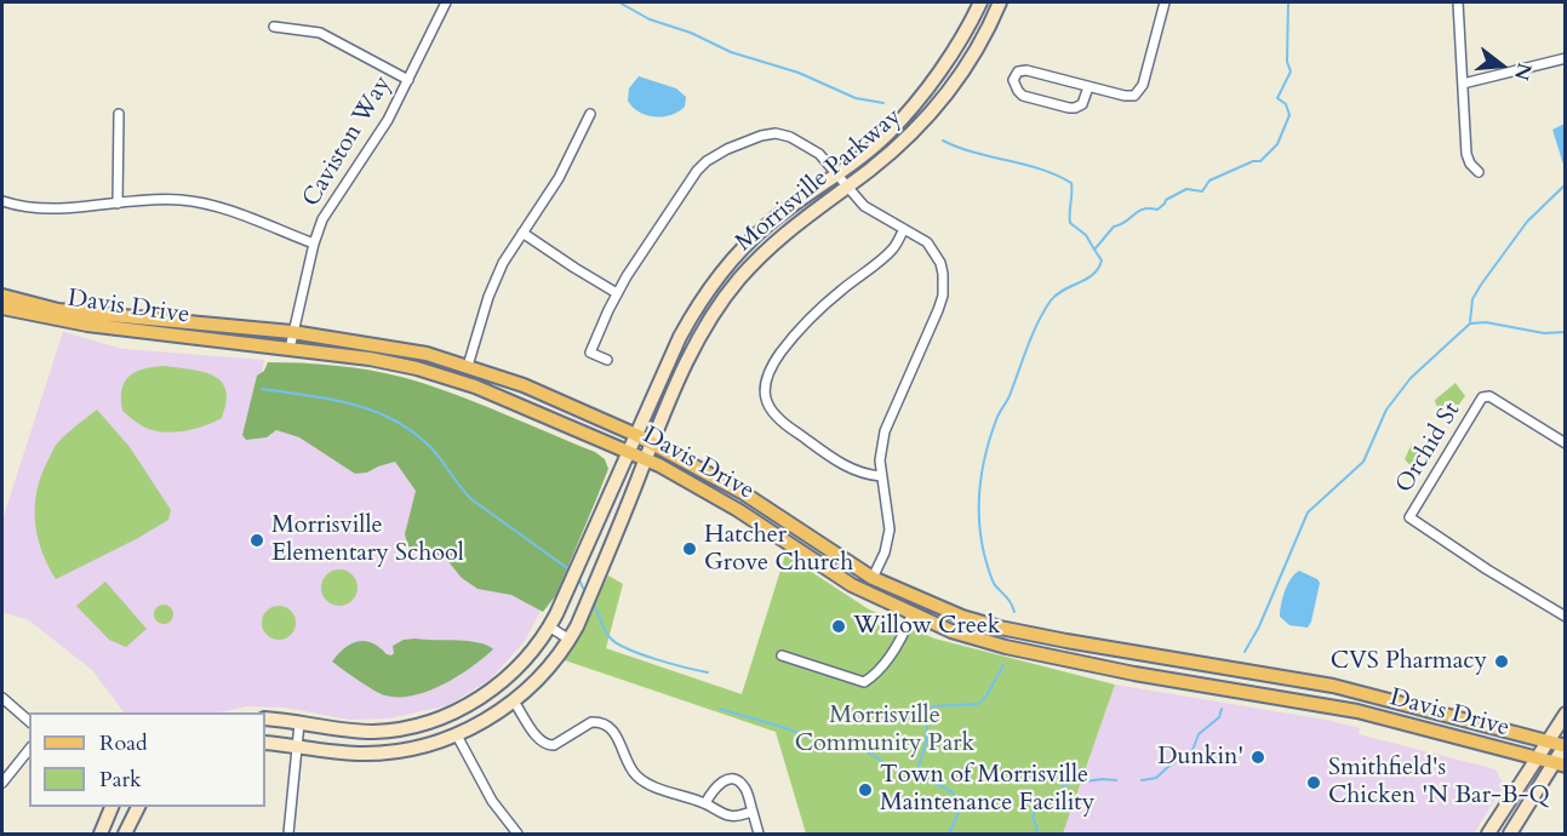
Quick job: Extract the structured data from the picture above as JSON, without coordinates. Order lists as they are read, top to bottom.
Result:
{
  "streets": {
    "main road": ["Morrisville Parkway", "Davis Drive"],
    "street": ["Caviston Way", "Orchid St"]
  },
  "crossings": [
    ["Caviston Way", "Davis Drive"],
    ["Morrisville Parkway", "Davis Drive"]
  ],
  "parks": ["Morrisville Community Park"],
  "places": [
    "Morrisville Elementary School",
    "Hatcher Grove Church",
    "Willow Creek",
    "CVS Pharmacy",
    "Dunkin'",
    "Smithfield's Chicken 'N Bar-B-Q",
    "Town of Morrisville Maintenance Facility"
  ],
  "legend": ["Road", "Park"],
  "north": "right"
}
